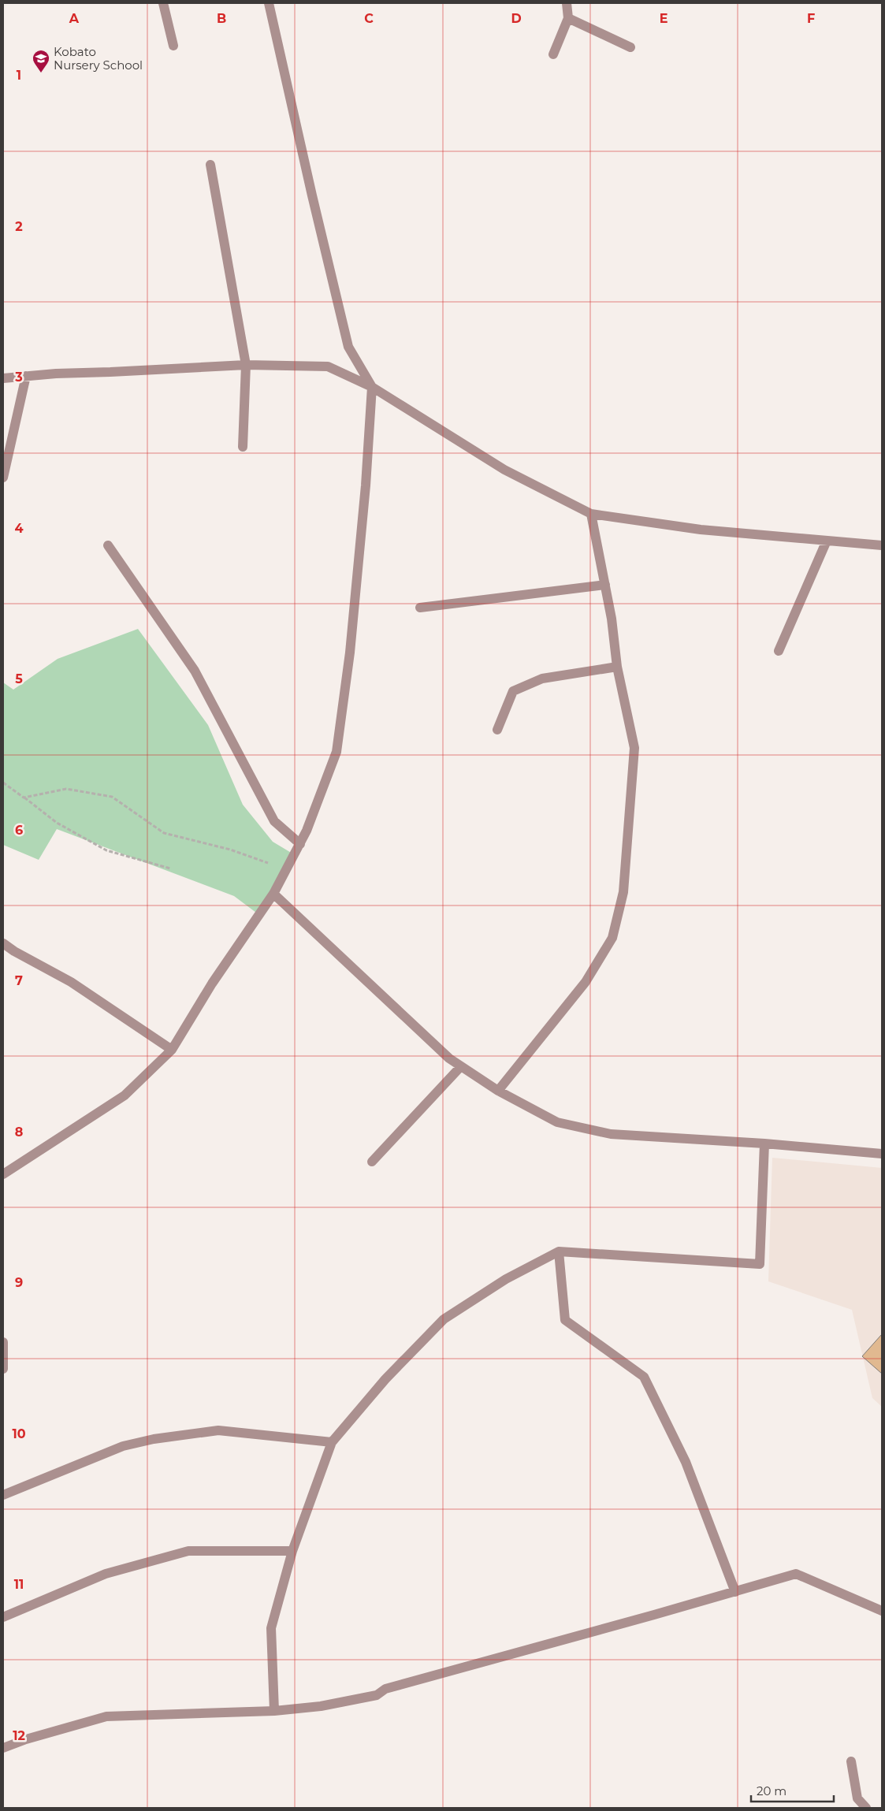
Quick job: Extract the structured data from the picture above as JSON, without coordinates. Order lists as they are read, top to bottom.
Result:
{
  "places": {
    "school or university": ["Kobato Nursery School"]
  },
  "scale_bar": "20 m",
  "grid": {
    "columns": [
      "A",
      "B",
      "C",
      "D",
      "E",
      "F"
    ],
    "rows": [
      "1",
      "2",
      "3",
      "4",
      "5",
      "6",
      "7",
      "8",
      "9",
      "10",
      "11",
      "12"
    ]
  }
}
